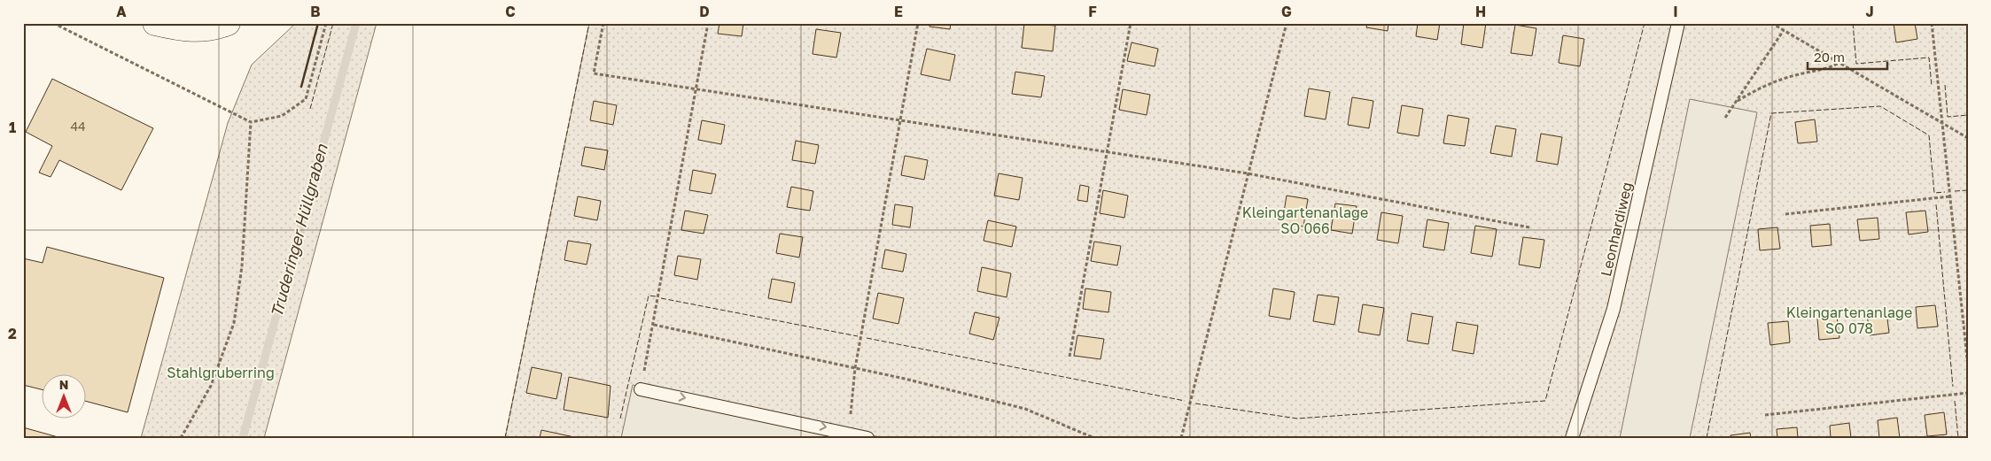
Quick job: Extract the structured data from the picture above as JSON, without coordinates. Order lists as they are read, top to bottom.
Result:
{
  "streets": {
    "lane": ["Leonhardiweg"]
  },
  "water": ["Truderinger Hüllgraben"],
  "parks": ["Kleingartenanlage SO 066", "Kleingartenanlage SO 078", "Stahlgruberring"],
  "house_numbers": ["44"],
  "scale_bar": "20 m",
  "north": "top",
  "grid": {
    "columns": [
      "A",
      "B",
      "C",
      "D",
      "E",
      "F",
      "G",
      "H",
      "I",
      "J"
    ],
    "rows": ["1", "2"]
  }
}
